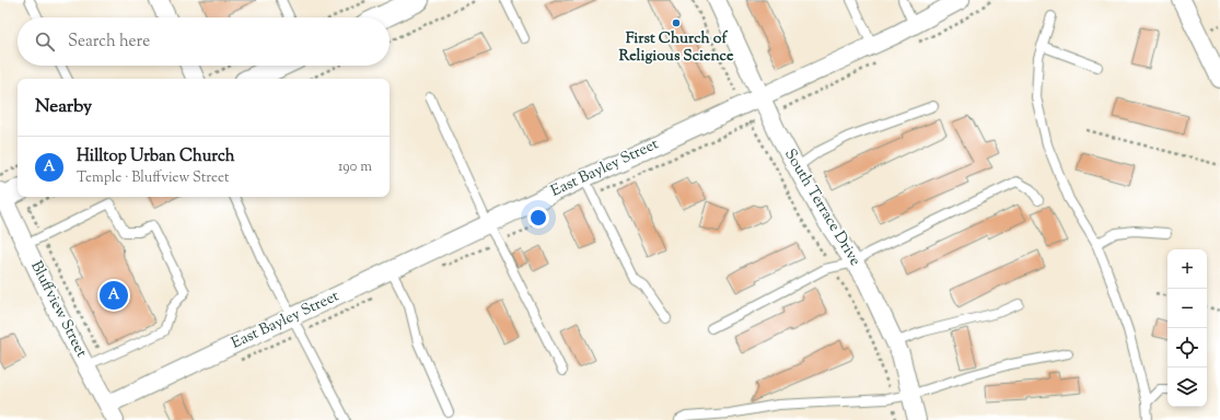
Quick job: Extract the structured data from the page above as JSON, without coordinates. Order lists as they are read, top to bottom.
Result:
{
  "streets": {
    "street": ["East Bayley Street", "South Terrace Drive", "Bluffview Street"]
  },
  "crossings": [
    ["East Bayley Street", "South Terrace Drive"],
    ["East Bayley Street", "Bluffview Street"]
  ],
  "places": ["First Church of Religious Science"],
  "page": {
    "search": "Search here",
    "heading": "Nearby",
    "list": [
      {
        "mark": "A",
        "name": "Hilltop Urban Church",
        "note": "Temple · Bluffview Street",
        "value": "190 m"
      }
    ],
    "map_buttons": ["+", "−"],
    "pins": "A"
  }
}
